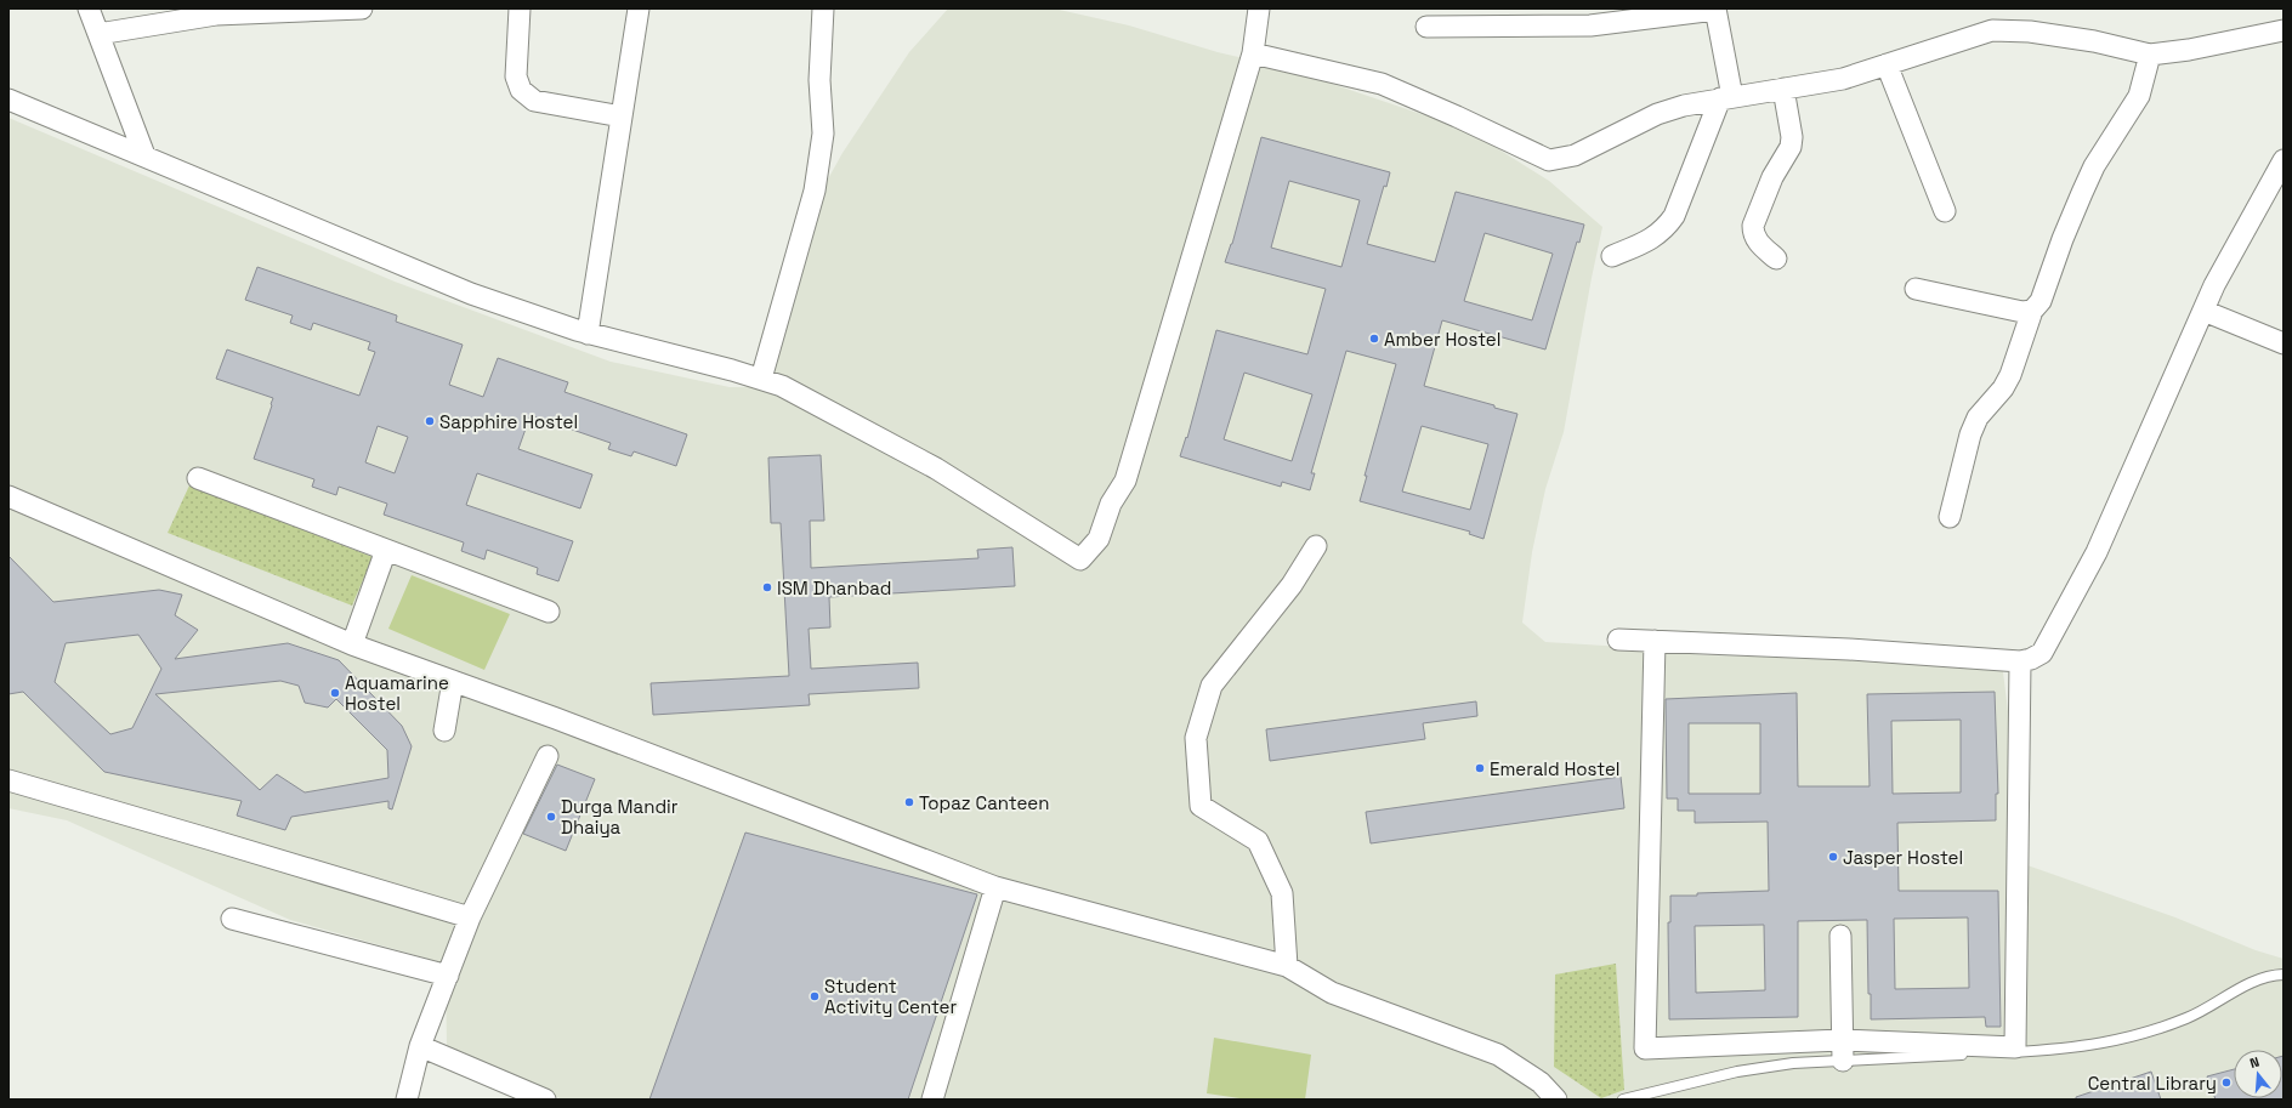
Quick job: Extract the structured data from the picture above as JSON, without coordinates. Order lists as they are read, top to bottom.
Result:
{
  "places": [
    "Amber Hostel",
    "Sapphire Hostel",
    "ISM Dhanbad",
    "Aquamarine Hostel",
    "Emerald Hostel",
    "Topaz Canteen",
    "Durga Mandir Dhaiya",
    "Jasper Hostel",
    "Student Activity Center",
    "Central Library"
  ],
  "north": "top"
}
